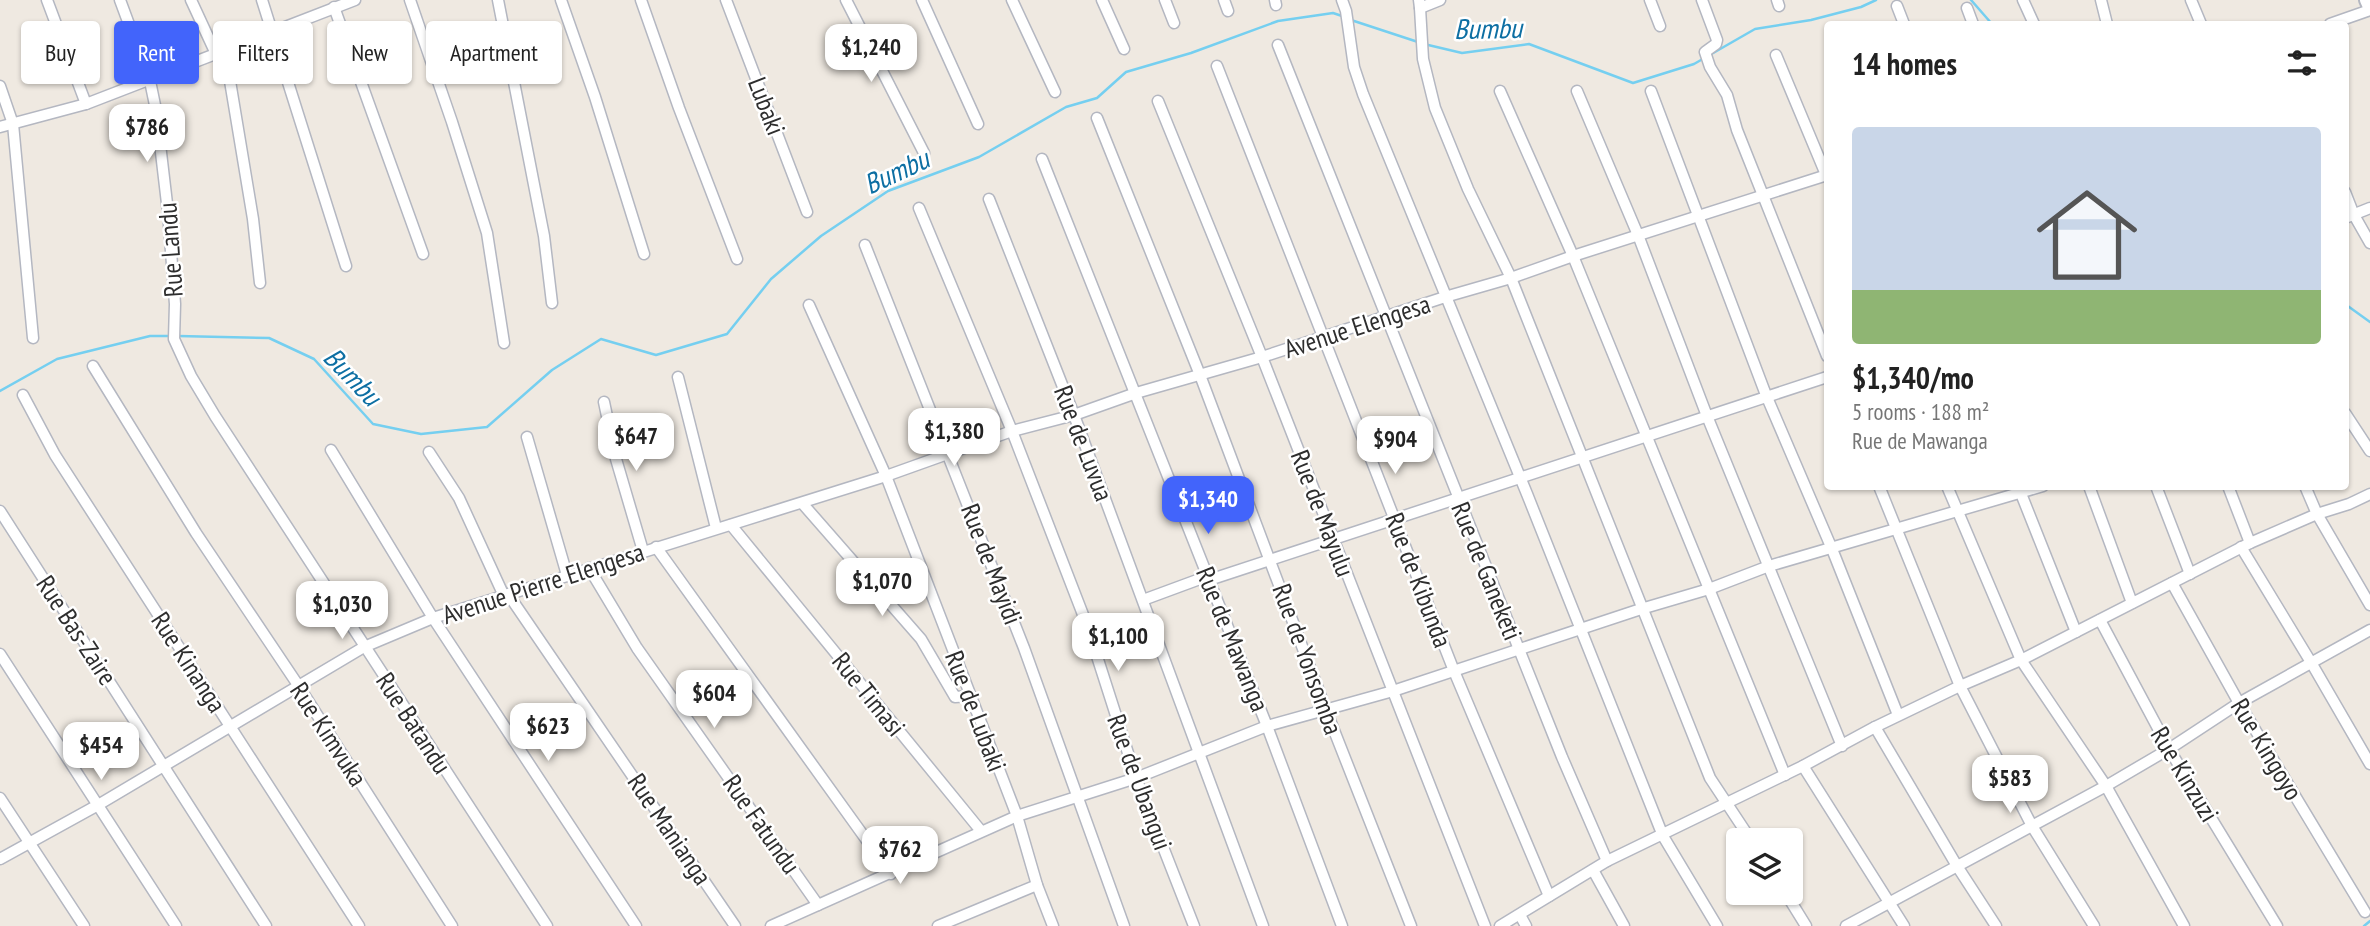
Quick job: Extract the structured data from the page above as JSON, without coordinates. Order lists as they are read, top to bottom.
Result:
{
  "streets": {
    "street": [
      "Lubaki",
      "Rue Landu",
      "Avenue Elengesa",
      "Rue de Luvua",
      "Rue de Mayulu",
      "Rue de Mayidi",
      "Rue de Ganeketi",
      "Rue de Kibunda",
      "Avenue Pierre Elengesa",
      "Rue Bas-Zaire",
      "Rue de Mawanga",
      "Rue de Yonsomba",
      "Rue Kinanga",
      "Rue Timasi",
      "Rue de Lubaki",
      "Rue Batandu",
      "Rue Kimvuka",
      "Rue Kingoyo",
      "Rue Kinzuzi",
      "Rue de Ubangui",
      "Rue Fatundu",
      "Rue Manianga"
    ]
  },
  "crossings": [
    ["Rue Landu", "Rue Batandu"],
    ["Avenue Elengesa", "Rue de Luvua"],
    ["Avenue Elengesa", "Rue de Mayulu"],
    ["Avenue Elengesa", "Rue de Mayidi"],
    ["Avenue Elengesa", "Rue de Ganeketi"],
    ["Avenue Elengesa", "Rue de Kibunda"],
    ["Avenue Elengesa", "Avenue Pierre Elengesa"],
    ["Avenue Elengesa", "Rue de Mawanga"],
    ["Avenue Elengesa", "Rue de Yonsomba"],
    ["Avenue Elengesa", "Rue de Lubaki"],
    ["Avenue Elengesa", "Rue de Ubangui"],
    ["Avenue Pierre Elengesa", "Rue Bas-Zaire"],
    ["Avenue Pierre Elengesa", "Rue Kinanga"],
    ["Avenue Pierre Elengesa", "Rue Timasi"],
    ["Avenue Pierre Elengesa", "Rue de Lubaki"],
    ["Avenue Pierre Elengesa", "Rue Batandu"],
    ["Avenue Pierre Elengesa", "Rue Kimvuka"],
    ["Avenue Pierre Elengesa", "Rue Fatundu"],
    ["Avenue Pierre Elengesa", "Rue Manianga"]
  ],
  "water": ["Bumbu"],
  "page": {
    "chip": [
      "Buy",
      "Rent",
      "Filters",
      "New",
      "Apartment"
    ],
    "heading": "14 homes",
    "price": [
      "$1,240",
      "$786",
      "$1,380",
      "$647",
      "$904",
      "$1,340",
      "$1,070",
      "$1,030",
      "$1,100",
      "$604",
      "$623",
      "$454",
      "$583",
      "$762"
    ],
    "list": [
      {
        "name": "$1,340/mo",
        "note": "5 rooms · 188 m² · Rue de Mawanga"
      }
    ]
  }
}
